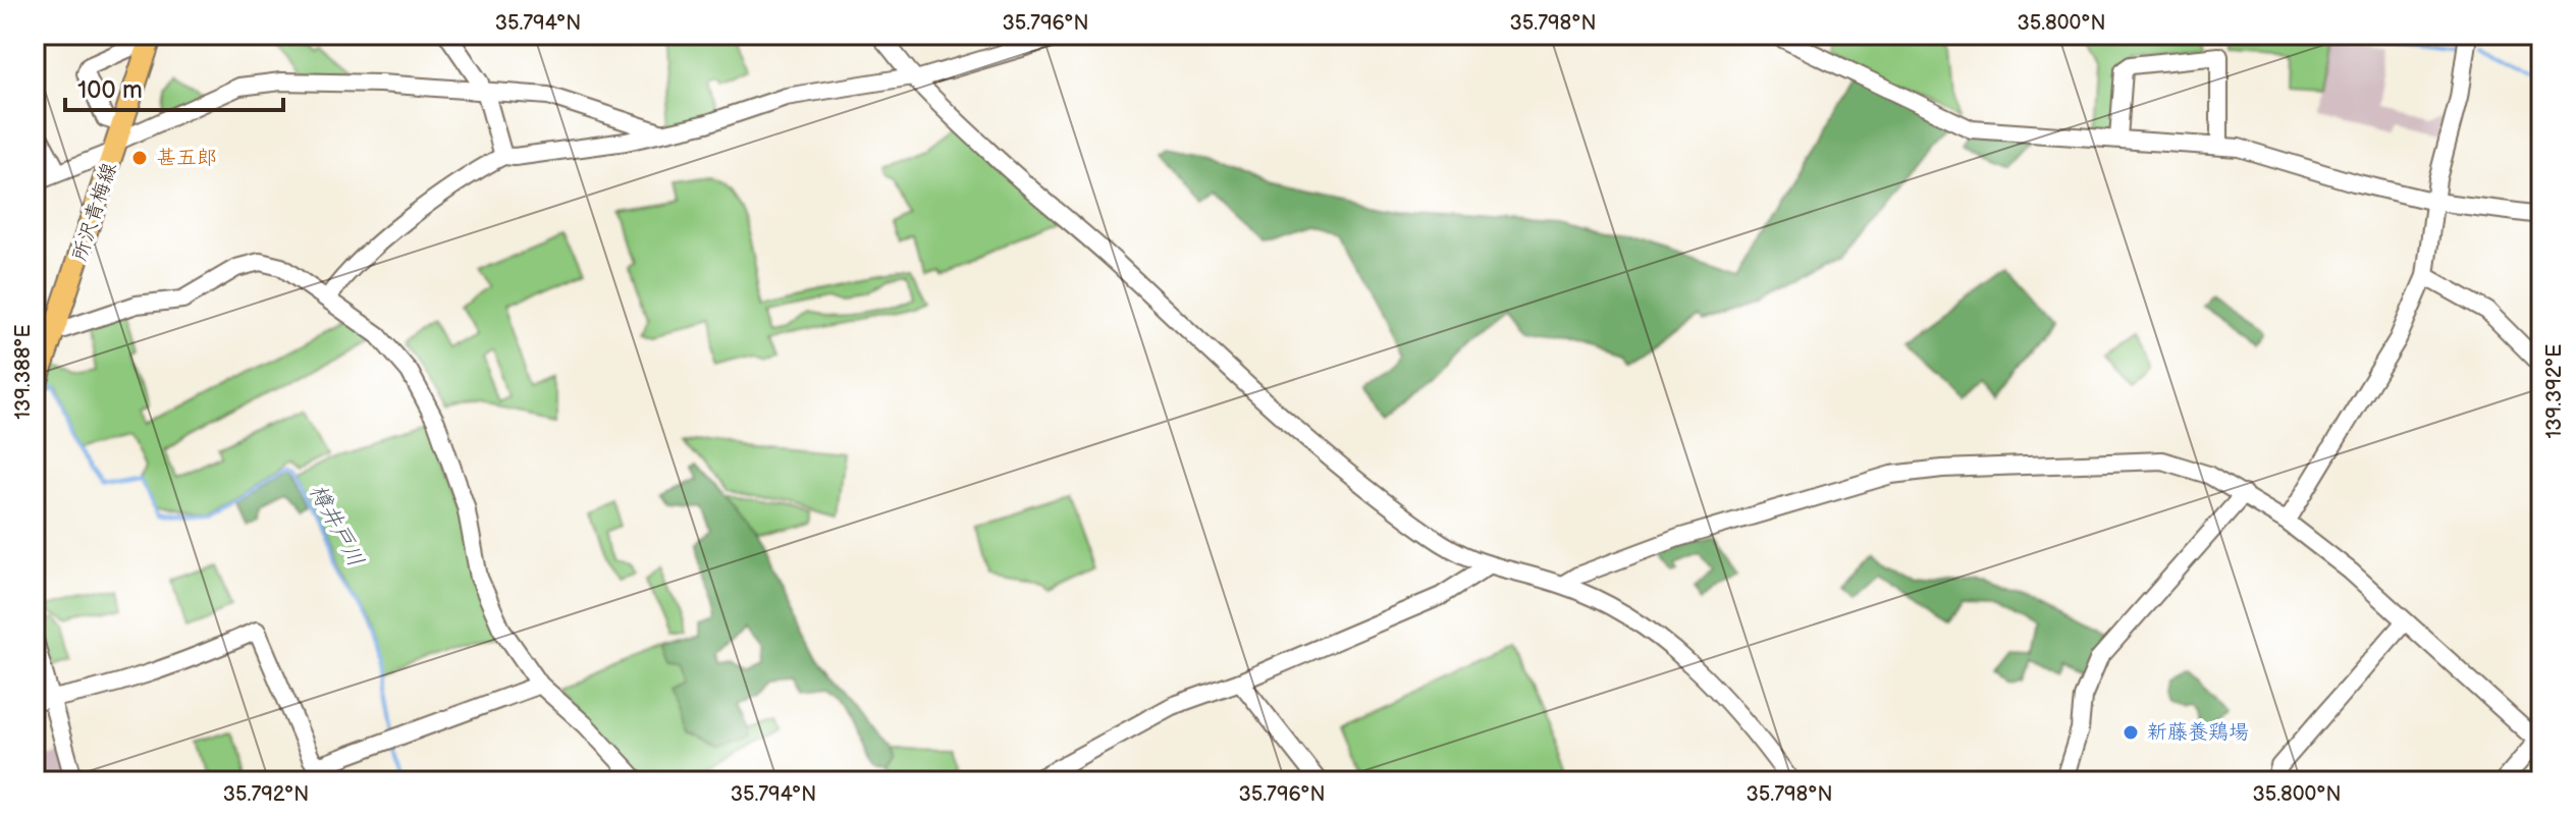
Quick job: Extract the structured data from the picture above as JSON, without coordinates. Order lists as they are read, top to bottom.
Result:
{
  "streets": {
    "main road": ["所沢青梅線"]
  },
  "water": ["樽井戸川"],
  "places": ["甚五郎", "新藤養鶏場"],
  "scale_bar": "100 m",
  "coordinates": [
    "35.794°N",
    "35.796°N",
    "35.798°N",
    "35.800°N",
    "139.388°E",
    "139.392°E",
    "35.792°N"
  ]
}
